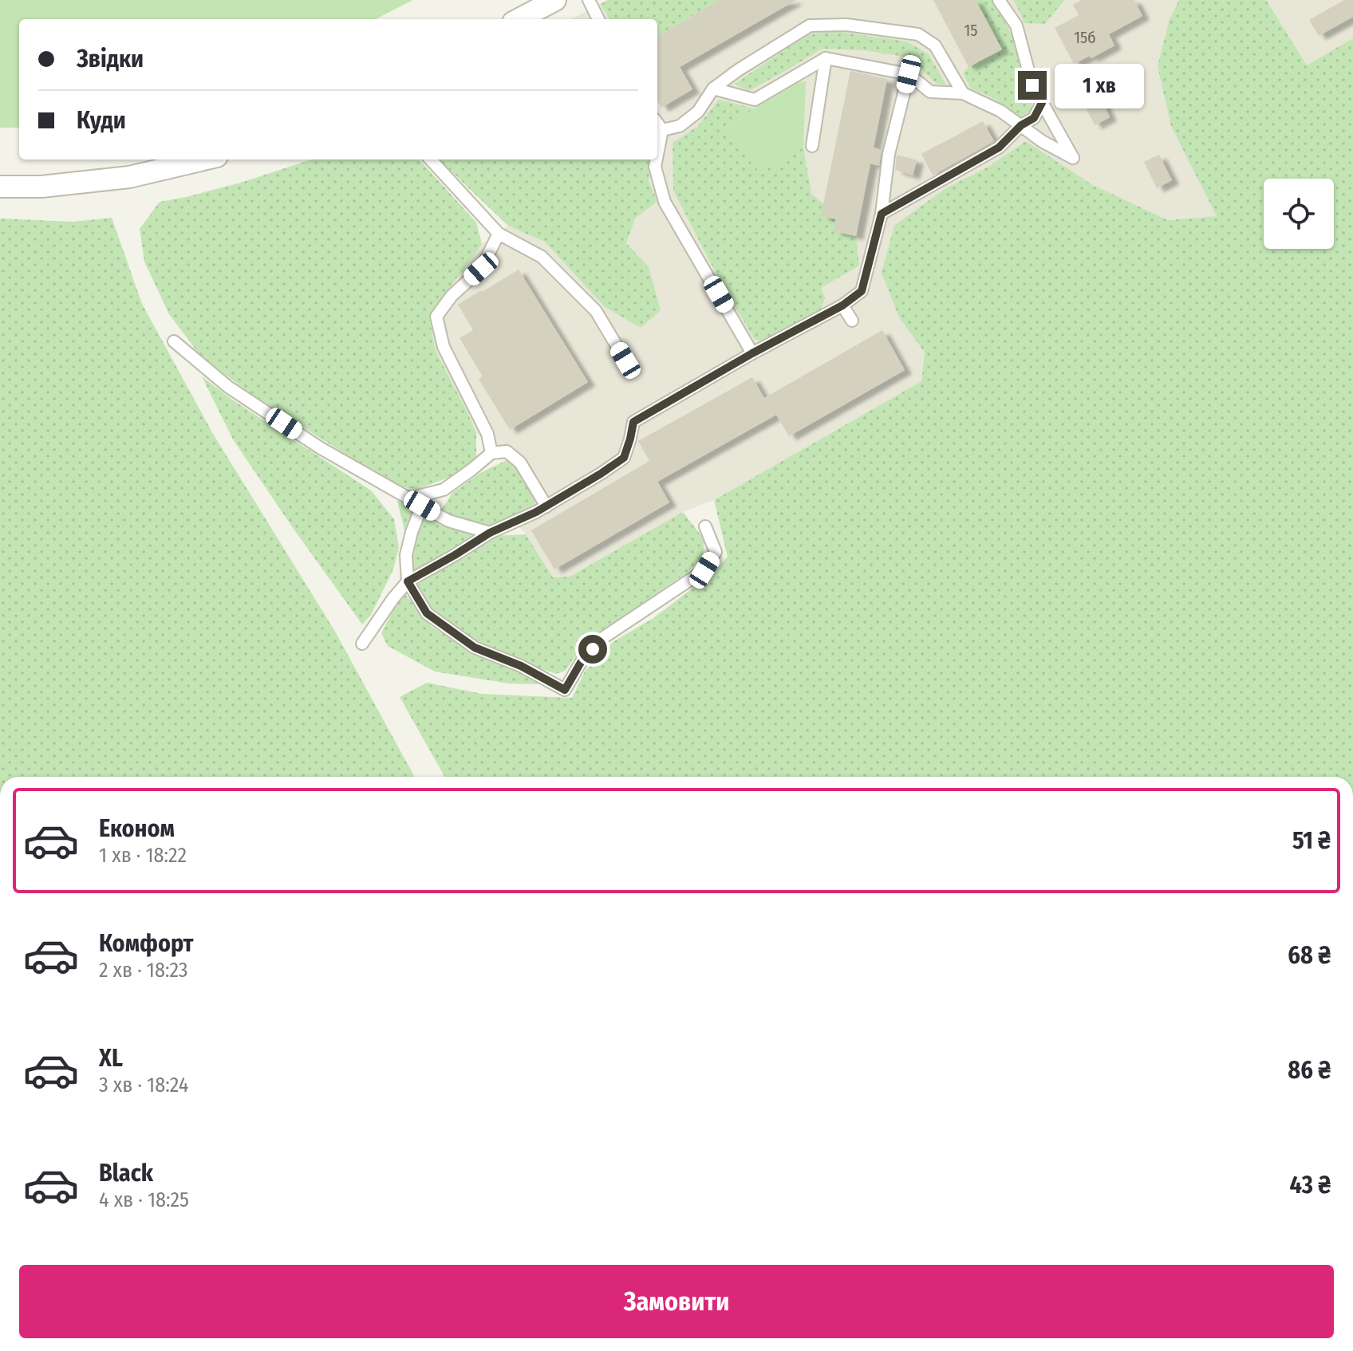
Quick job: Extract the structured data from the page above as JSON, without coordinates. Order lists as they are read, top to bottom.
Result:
{
  "house_numbers": ["15", "15б"],
  "page": {
    "banner": ["Звідки", "Куди"],
    "bubble": "1 хв",
    "list": [
      {
        "name": "Економ",
        "note": "1 хв · 18:22",
        "value": "51 ₴"
      },
      {
        "name": "Комфорт",
        "note": "2 хв · 18:23",
        "value": "68 ₴"
      },
      {
        "name": "XL",
        "note": "3 хв · 18:24",
        "value": "86 ₴"
      },
      {
        "name": "Black",
        "note": "4 хв · 18:25",
        "value": "43 ₴"
      }
    ],
    "buttons": "Замовити"
  }
}
